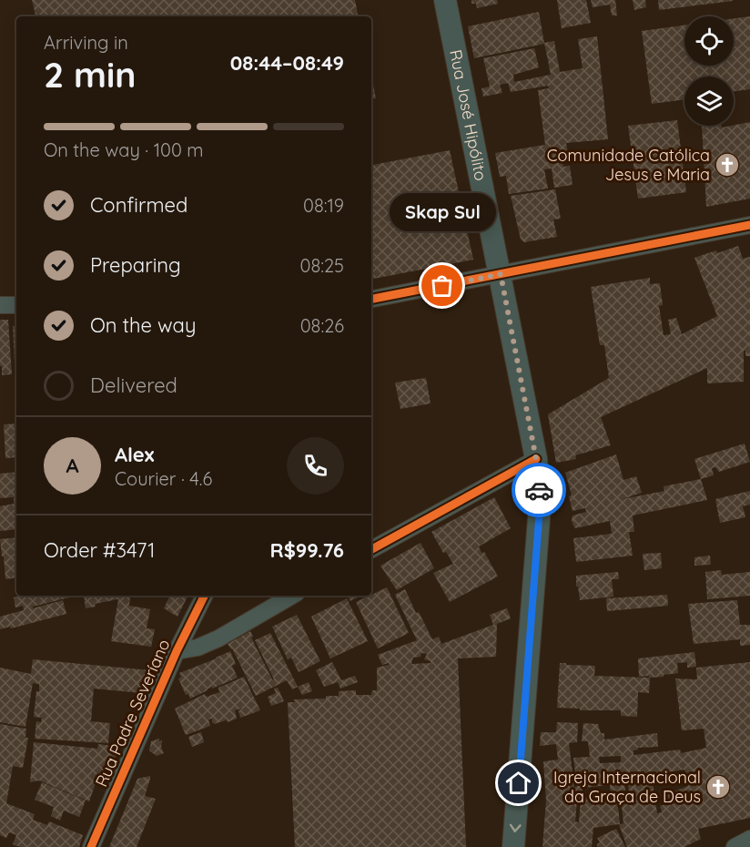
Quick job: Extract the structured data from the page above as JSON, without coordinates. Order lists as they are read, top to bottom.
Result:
{
  "streets": {
    "main road": ["Rua José Hipólito"],
    "street": ["Rua Padre Severíano"]
  },
  "one_way": ["Rua José Hipólito"],
  "places": {
    "church": ["Comunidade Católica Jesus e Maria", "Igreja Internacional da Graça de Deus"],
    "other": ["Skap Sul"]
  },
  "page": {
    "heading": ["2 min", "Arriving in", "08:44–08:49"],
    "panel": [
      "Alex",
      "Courier · 4.6",
      "Order #3471",
      "R$99.76"
    ],
    "bar": "On the way · 100 m",
    "list": [
      ["Confirmed", "08:19"],
      ["Preparing", "08:25"],
      ["On the way", "08:26"],
      "Delivered"
    ],
    "bubble": "Skap Sul",
    "round": "A"
  }
}
